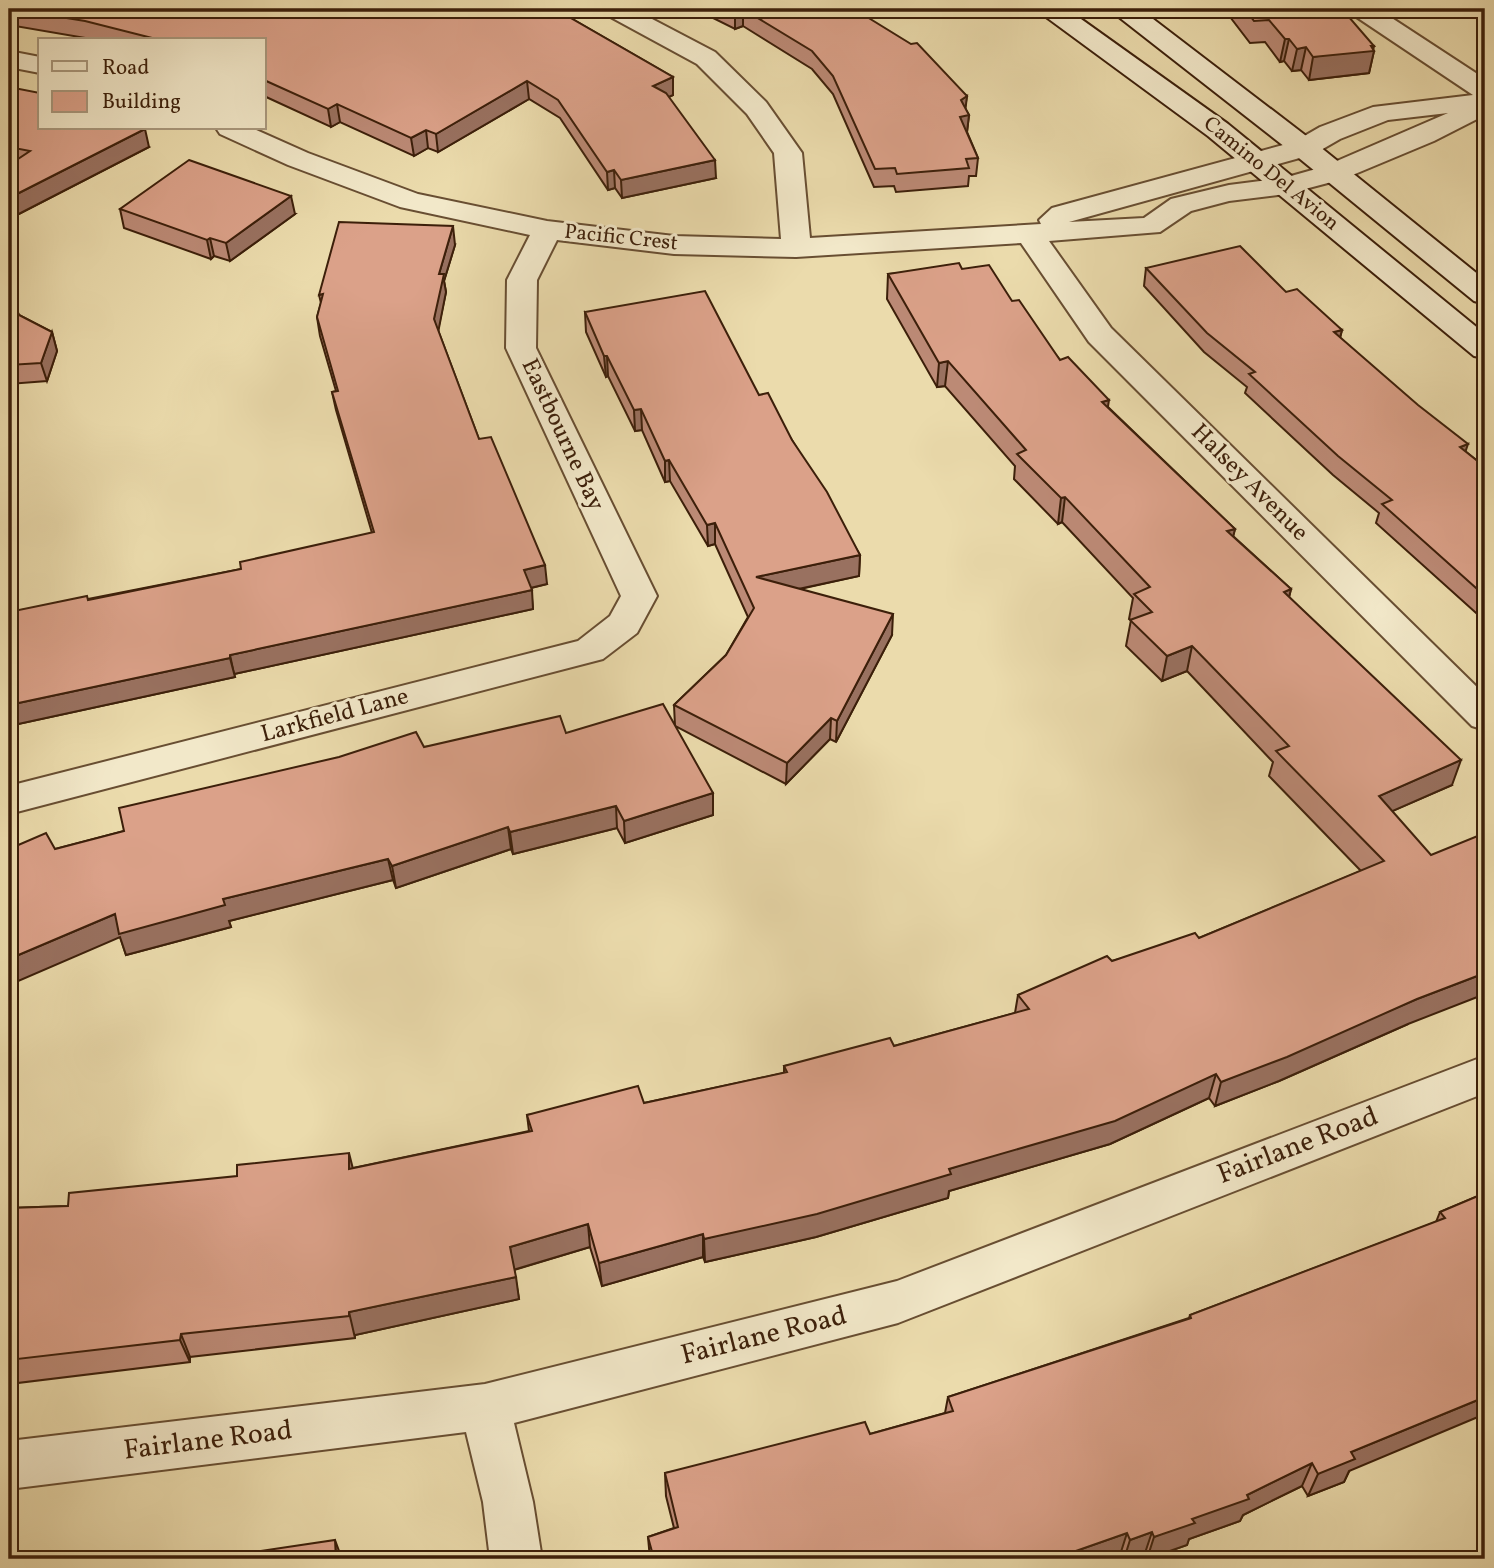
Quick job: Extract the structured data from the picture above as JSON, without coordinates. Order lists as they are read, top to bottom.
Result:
{
  "streets": {
    "street": [
      "Camino Del Avion",
      "Pacific Crest",
      "Eastbourne Bay",
      "Halsey Avenue",
      "Larkfield Lane",
      "Fairlane Road"
    ]
  },
  "crossings": [
    ["Camino Del Avion", "Pacific Crest"],
    ["Pacific Crest", "Eastbourne Bay"],
    ["Pacific Crest", "Halsey Avenue"],
    ["Eastbourne Bay", "Larkfield Lane"]
  ],
  "legend": ["Road", "Building"]
}
